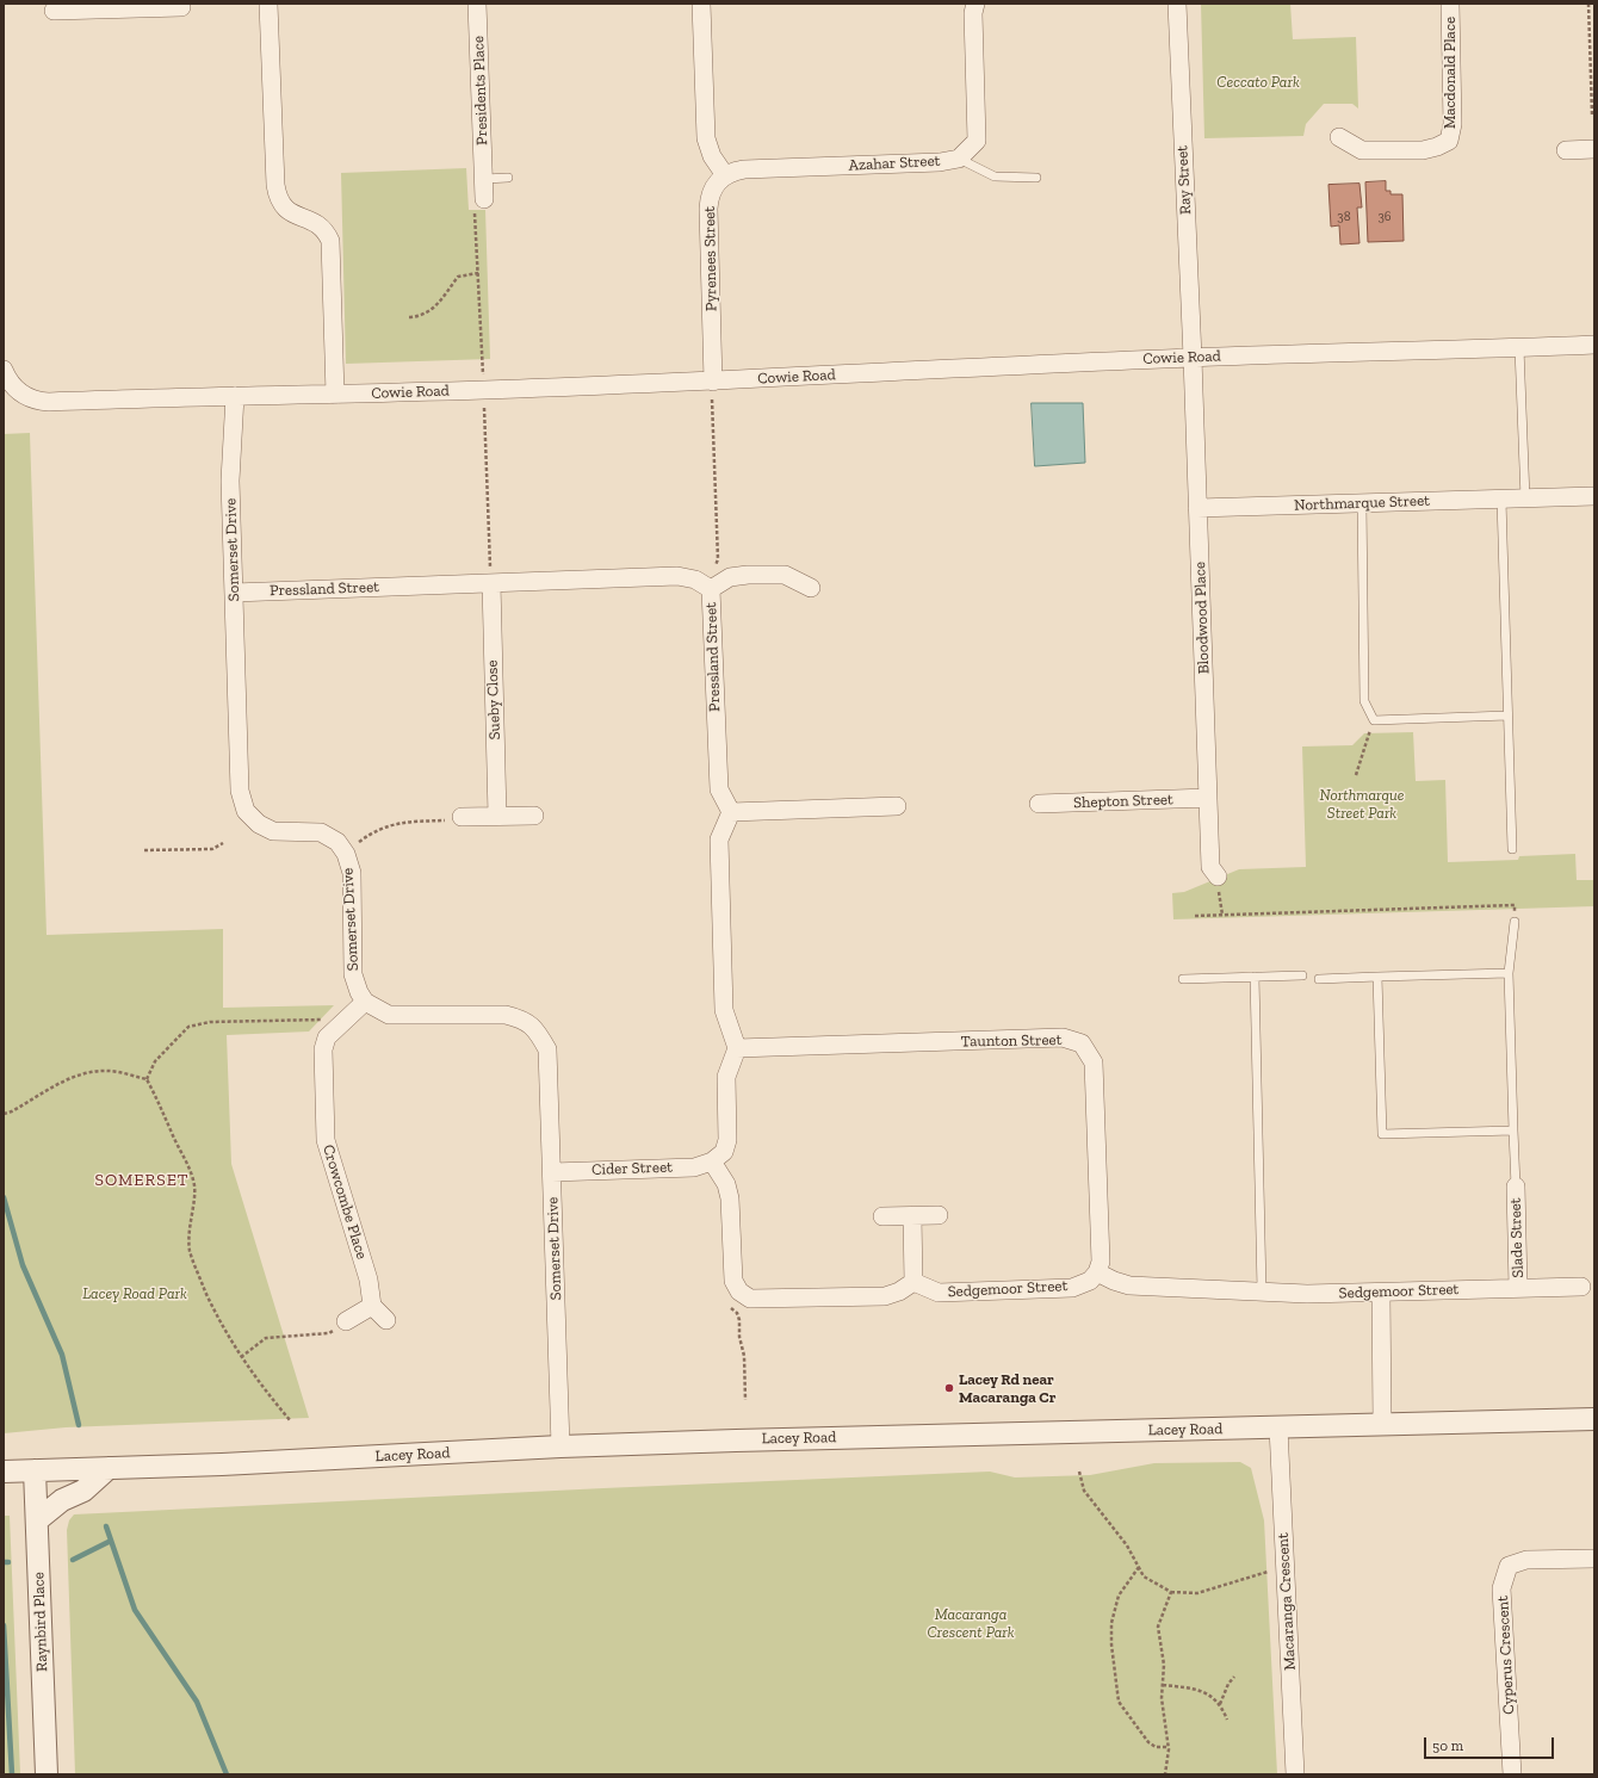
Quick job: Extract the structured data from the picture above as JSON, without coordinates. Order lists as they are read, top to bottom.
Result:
{
  "streets": {
    "street": [
      "Macdonald Place",
      "Presidents Place",
      "Azahar Street",
      "Ray Street",
      "Pyrenees Street",
      "Cowie Road",
      "Northmarque Street",
      "Somerset Drive",
      "Pressland Street",
      "Bloodwood Place",
      "Sueby Close",
      "Shepton Street",
      "Taunton Street",
      "Cider Street",
      "Crowcombe Place",
      "Slade Street",
      "Sedgemoor Street",
      "Lacey Road",
      "Macaranga Crescent",
      "Raynbird Place",
      "Cyperus Crescent"
    ]
  },
  "crossings": [
    ["Azahar Street", "Pyrenees Street"],
    ["Ray Street", "Cowie Road"],
    ["Ray Street", "Bloodwood Place"],
    ["Pyrenees Street", "Cowie Road"],
    ["Cowie Road", "Somerset Drive"],
    ["Cowie Road", "Bloodwood Place"],
    ["Northmarque Street", "Bloodwood Place"],
    ["Somerset Drive", "Pressland Street"],
    ["Somerset Drive", "Cider Street"],
    ["Somerset Drive", "Crowcombe Place"],
    ["Somerset Drive", "Lacey Road"],
    ["Pressland Street", "Sueby Close"],
    ["Bloodwood Place", "Shepton Street"],
    ["Taunton Street", "Sedgemoor Street"],
    ["Slade Street", "Sedgemoor Street"],
    ["Lacey Road", "Macaranga Crescent"],
    ["Lacey Road", "Raynbird Place"]
  ],
  "districts": ["SOMERSET"],
  "parks": [
    "Ceccato Park",
    "Northmarque Street Park",
    "Lacey Road Park",
    "Macaranga Crescent Park"
  ],
  "places": ["Lacey Rd near Macaranga Cr"],
  "house_numbers": ["38", "36"],
  "scale_bar": "50 m"
}
